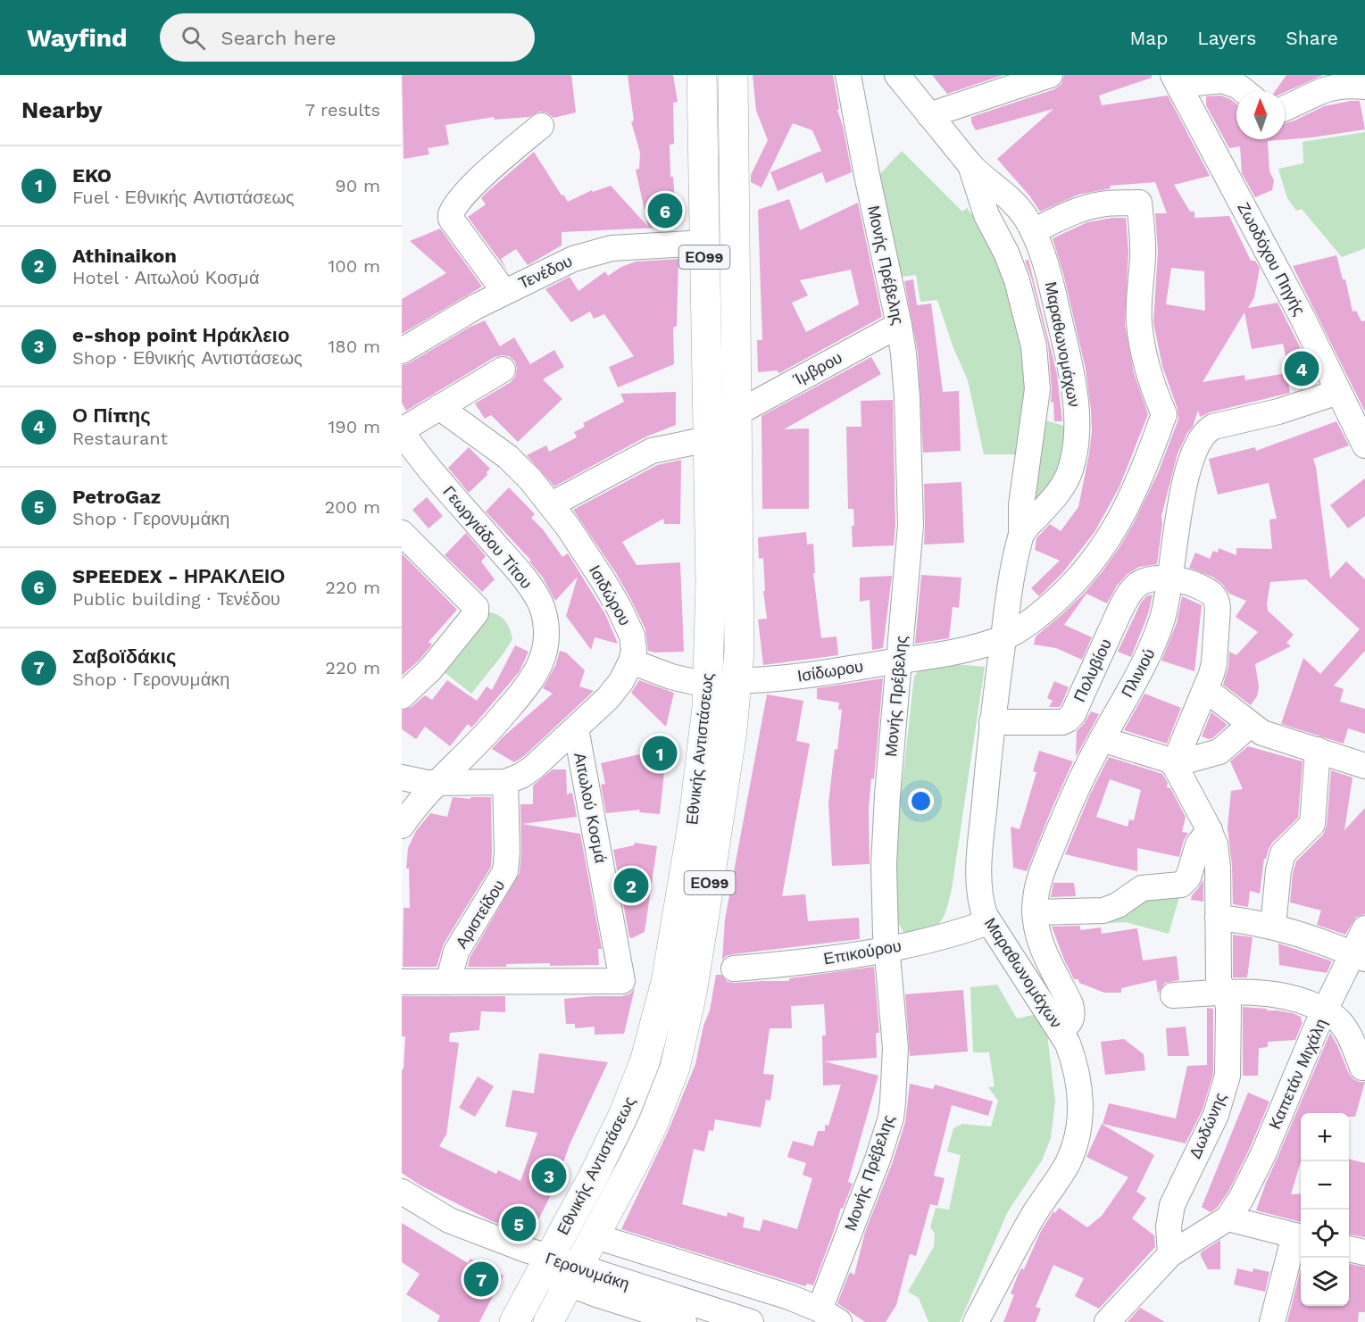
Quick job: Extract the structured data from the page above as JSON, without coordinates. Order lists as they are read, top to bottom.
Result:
{
  "streets": {
    "main road": ["ΕΟ99", "Εθνικής Αντιστάσεως"],
    "street": [
      "Ζωοδόχου Πηγής",
      "Μονής Πρέβελης",
      "Τενέδου",
      "Μαραθωνομάχων",
      "Ίμβρου",
      "Γεωργιάδου Τίτου",
      "Ισιδώρου",
      "Πολυβίου",
      "Ισίδωρου",
      "Πλινιού",
      "Αιτωλού Κοσμά",
      "Αριστείδου",
      "Επικούρου",
      "Καπετάν Μιχάλη",
      "Δωδώνης",
      "Γερονυμάκη"
    ]
  },
  "crossings": [
    ["Ζωοδόχου Πηγής", "Πλινιού"],
    ["Μονής Πρέβελης", "Ίμβρου"],
    ["Μονής Πρέβελης", "Ισίδωρου"],
    ["Μονής Πρέβελης", "Επικούρου"],
    ["Τενέδου", "Εθνικής Αντιστάσεως"],
    ["Μαραθωνομάχων", "Πολυβίου"],
    ["Μαραθωνομάχων", "Ισίδωρου"],
    ["Μαραθωνομάχων", "Πλινιού"],
    ["Μαραθωνομάχων", "Επικούρου"],
    ["Ίμβρου", "Εθνικής Αντιστάσεως"],
    ["Γεωργιάδου Τίτου", "Ισιδώρου"],
    ["Ισιδώρου", "Αιτωλού Κοσμά"],
    ["Ισιδώρου", "Αριστείδου"],
    ["Πολυβίου", "Πλινιού"],
    ["Εθνικής Αντιστάσεως", "Γερονυμάκη"],
    ["Αιτωλού Κοσμά", "Αριστείδου"]
  ],
  "north": "top",
  "page": {
    "header": "Wayfind",
    "search": "Search here",
    "nav": ["Map", "Layers", "Share"],
    "heading": ["Nearby", "7 results"],
    "list": [
      {
        "mark": "1",
        "name": "EKO",
        "note": "Fuel · Εθνικής Αντιστάσεως",
        "value": "90 m"
      },
      {
        "mark": "2",
        "name": "Athinaikon",
        "note": "Hotel · Αιτωλού Κοσμά",
        "value": "100 m"
      },
      {
        "mark": "3",
        "name": "e-shop point Ηράκλειο",
        "note": "Shop · Εθνικής Αντιστάσεως",
        "value": "180 m"
      },
      {
        "mark": "4",
        "name": "Ο Πίπης",
        "note": "Restaurant",
        "value": "190 m"
      },
      {
        "mark": "5",
        "name": "PetroGaz",
        "note": "Shop · Γερονυμάκη",
        "value": "200 m"
      },
      {
        "mark": "6",
        "name": "SPEEDEX - ΗΡΑΚΛΕΙΟ",
        "note": "Public building · Τενέδου",
        "value": "220 m"
      },
      {
        "mark": "7",
        "name": "Σαβοϊδάκις",
        "note": "Shop · Γερονυμάκη",
        "value": "220 m"
      }
    ],
    "pins": [
      "6",
      "4",
      "1",
      "2",
      "3",
      "5",
      "7"
    ],
    "map_buttons": ["+", "−"]
  }
}
